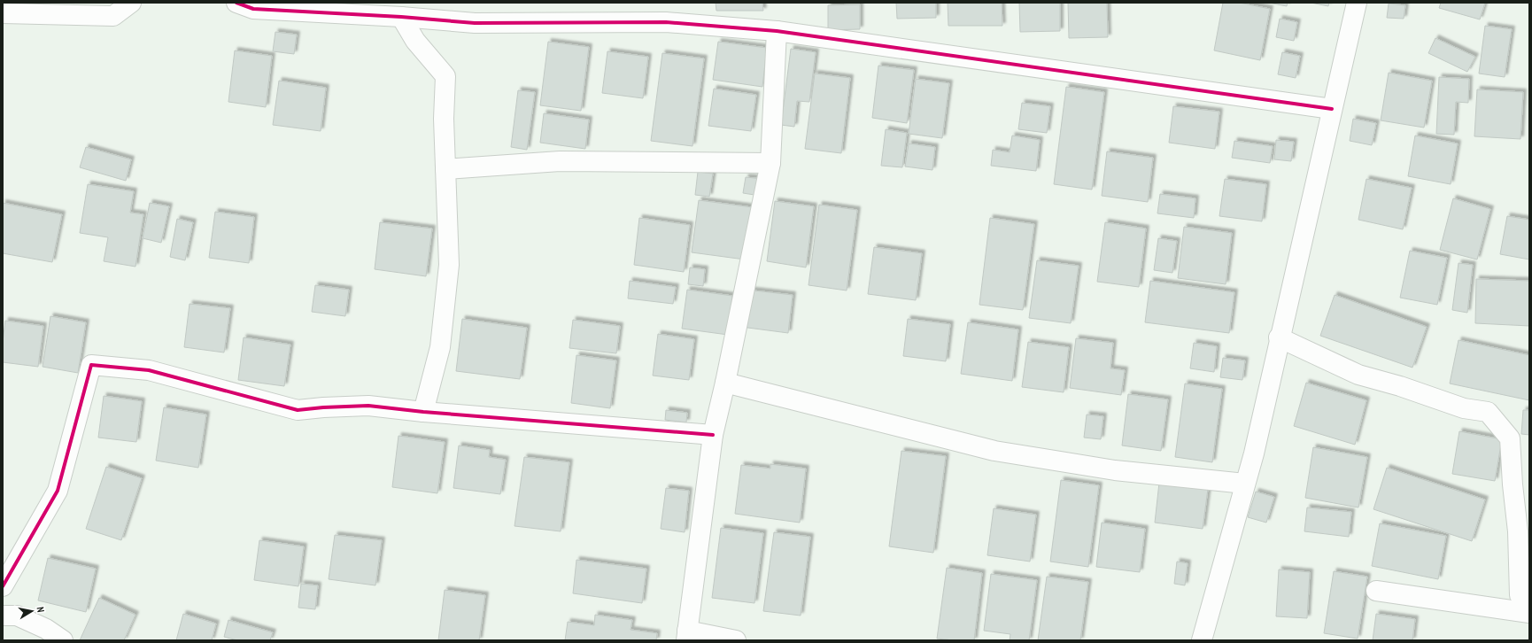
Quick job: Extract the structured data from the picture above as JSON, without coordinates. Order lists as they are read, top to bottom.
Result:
{
  "north": "right"
}
